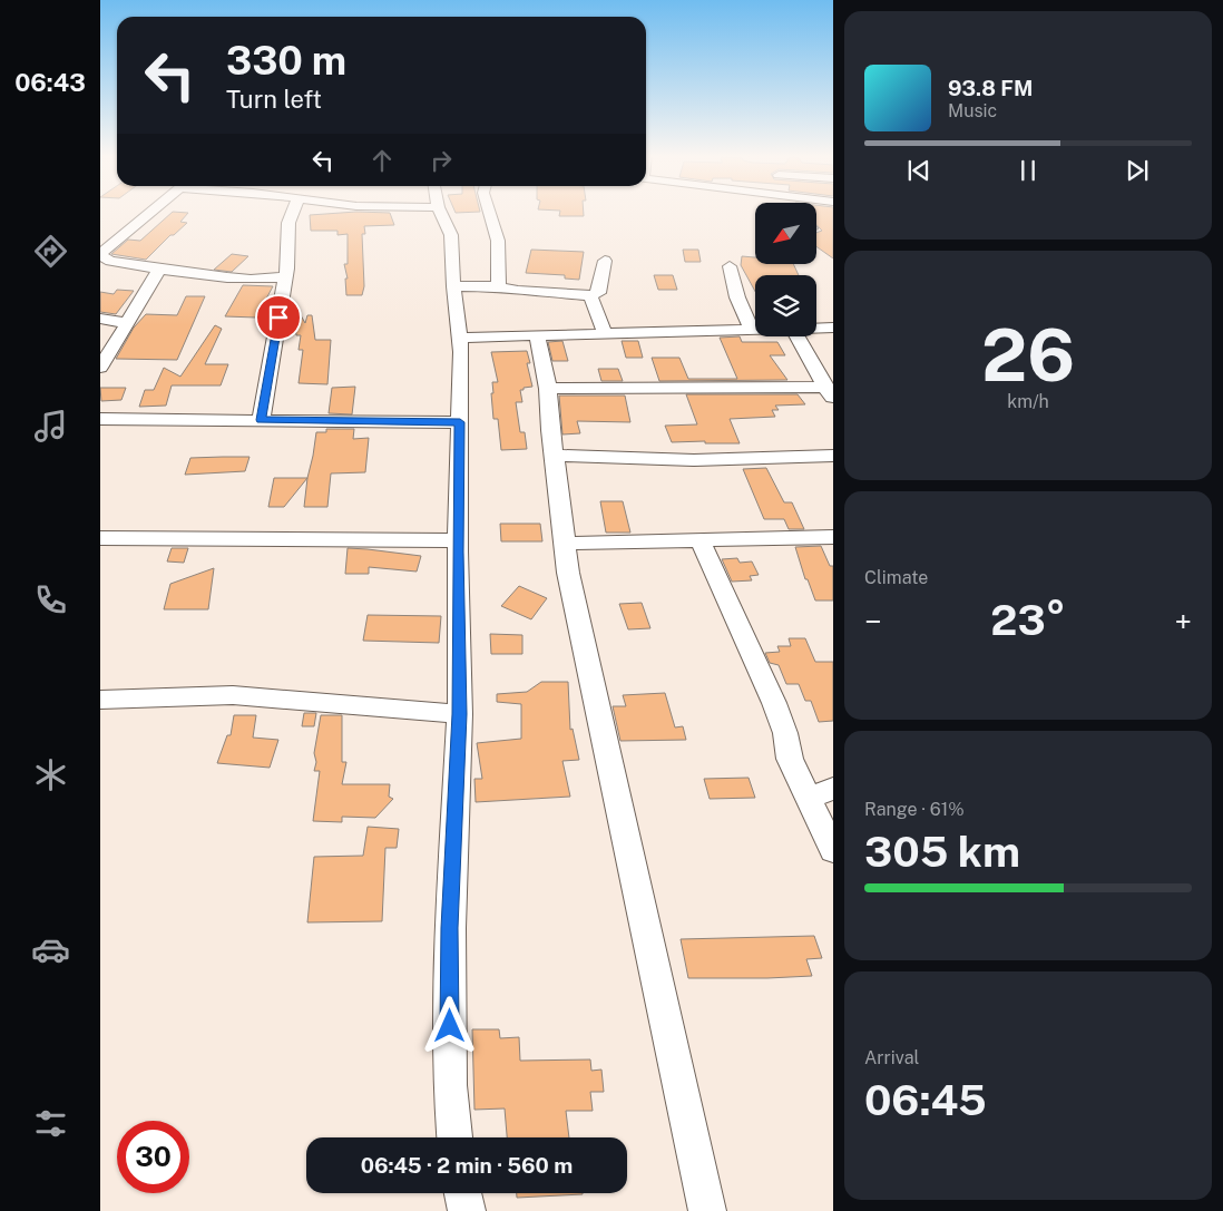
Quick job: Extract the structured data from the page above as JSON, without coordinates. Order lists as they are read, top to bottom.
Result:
{
  "north": "bottom left",
  "page": {
    "tabs": "06:43",
    "turn": ["330 m", "Turn left"],
    "song": ["93.8 FM", "Music"],
    "tile": [
      ["26", "km/h"],
      "Climate",
      ["Range · 61%", "305 km"],
      ["Arrival", "06:45"]
    ],
    "heat": ["−", "23°", "+"],
    "limit": "30",
    "trip": "06:45 · 2 min · 560 m"
  }
}
